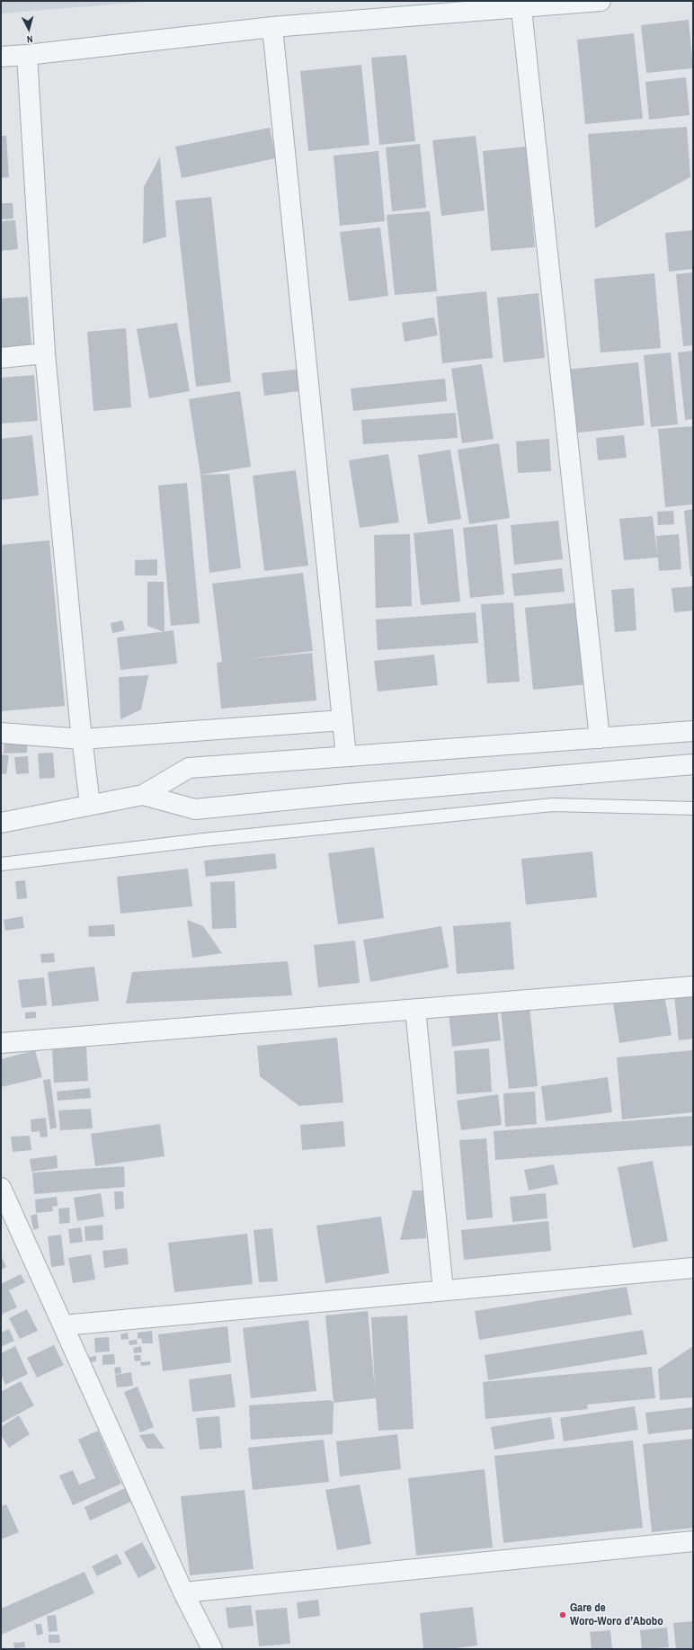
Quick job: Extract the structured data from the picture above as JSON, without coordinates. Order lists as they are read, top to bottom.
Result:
{
  "places": ["Gare de Woro-Woro d’Abobo"],
  "north": "bottom"
}
